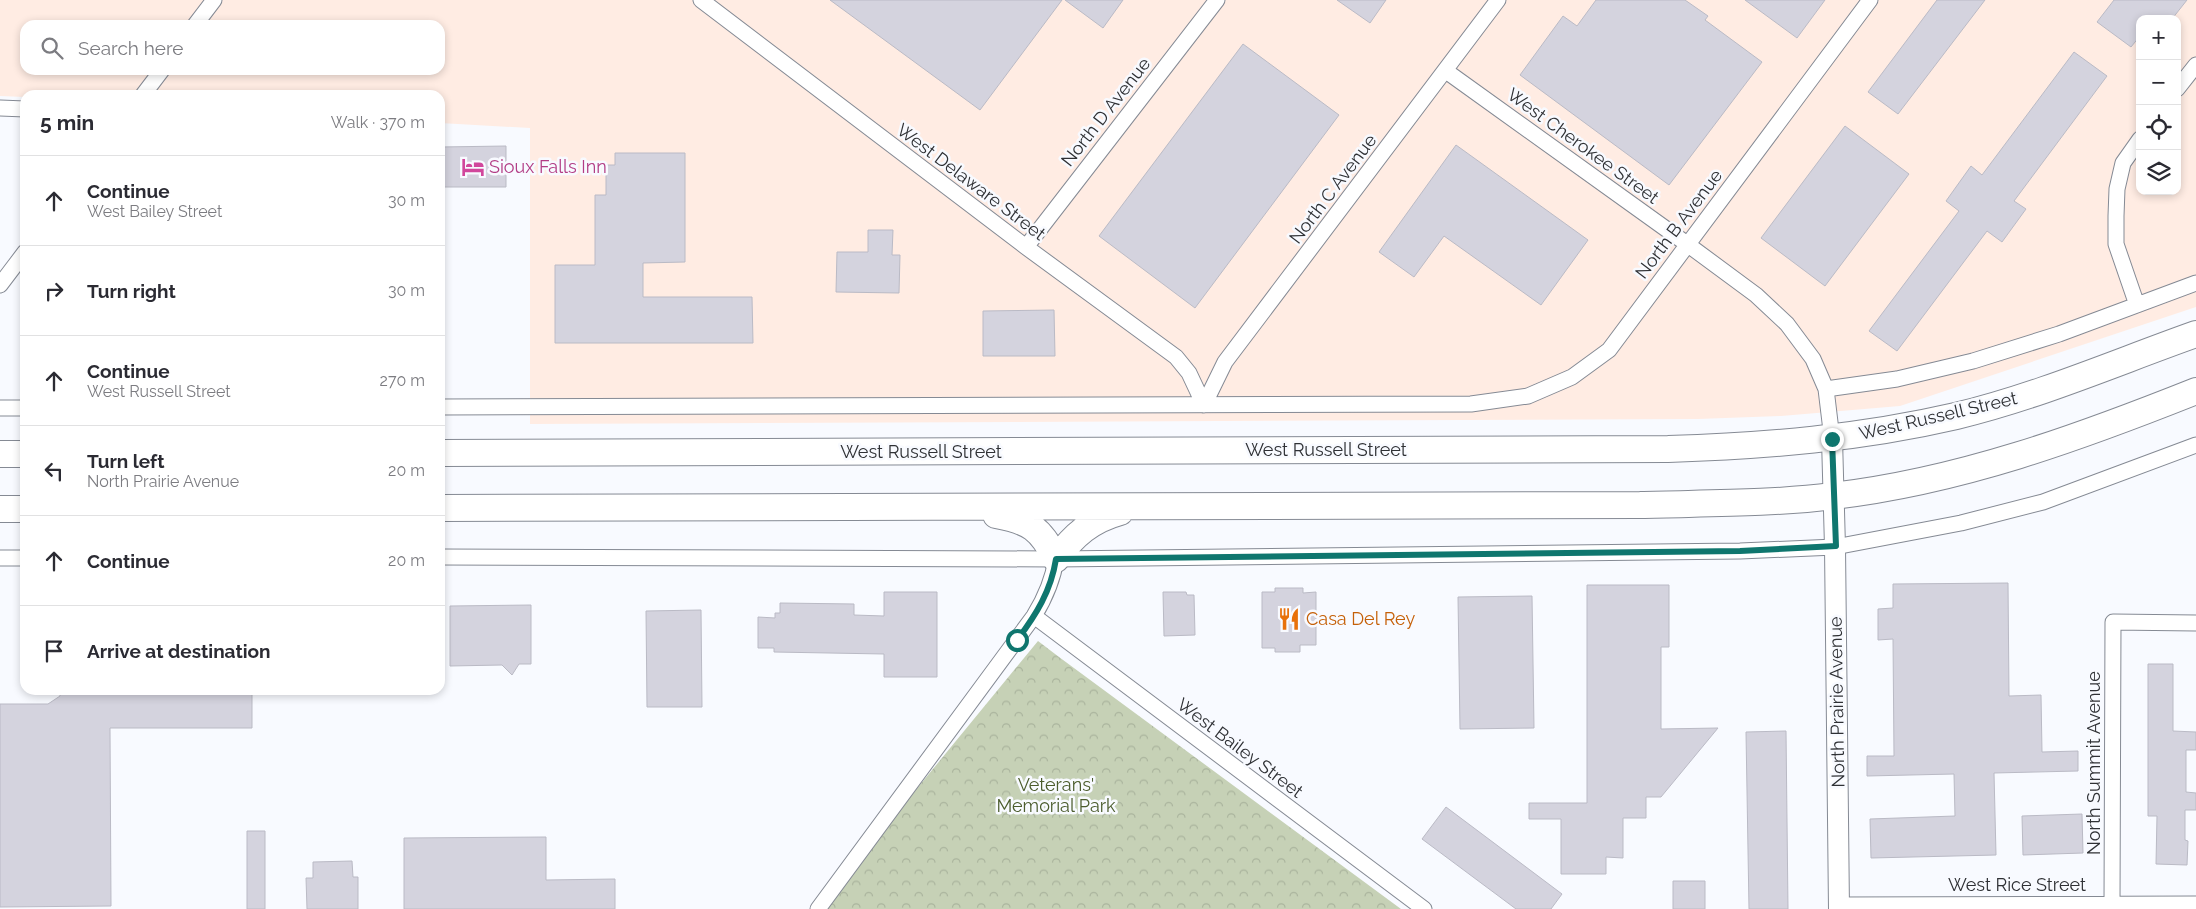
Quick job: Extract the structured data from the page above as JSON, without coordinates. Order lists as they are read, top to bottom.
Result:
{
  "streets": {
    "highway": ["West Russell Street"],
    "street": [
      "North D Avenue",
      "West Cherokee Street",
      "West Delaware Street",
      "North C Avenue",
      "North B Avenue",
      "North Prairie Avenue",
      "West Bailey Street",
      "North Summit Avenue",
      "West Rice Street"
    ]
  },
  "crossings": [
    ["North D Avenue", "West Delaware Street"],
    ["West Cherokee Street", "North C Avenue"],
    ["West Cherokee Street", "North B Avenue"],
    ["West Cherokee Street", "West Russell Street"],
    ["West Cherokee Street", "North Prairie Avenue"],
    ["West Delaware Street", "North C Avenue"],
    ["West Delaware Street", "North B Avenue"],
    ["North C Avenue", "North B Avenue"],
    ["West Russell Street", "North Prairie Avenue"],
    ["North Prairie Avenue", "West Rice Street"],
    ["North Summit Avenue", "West Rice Street"]
  ],
  "parks": ["Veterans' Memorial Park"],
  "places": {
    "hotel": ["Sioux Falls Inn"],
    "restaurant": ["Casa Del Rey"]
  },
  "page": {
    "map_buttons": ["+", "−"],
    "search": "Search here",
    "heading": ["5 min", "Walk · 370 m"],
    "list": [
      ["Continue", "West Bailey Street", "30 m"],
      ["Turn right", "30 m"],
      ["Continue", "West Russell Street", "270 m"],
      ["Turn left", "North Prairie Avenue", "20 m"],
      ["Continue", "20 m"],
      "Arrive at destination"
    ]
  }
}
